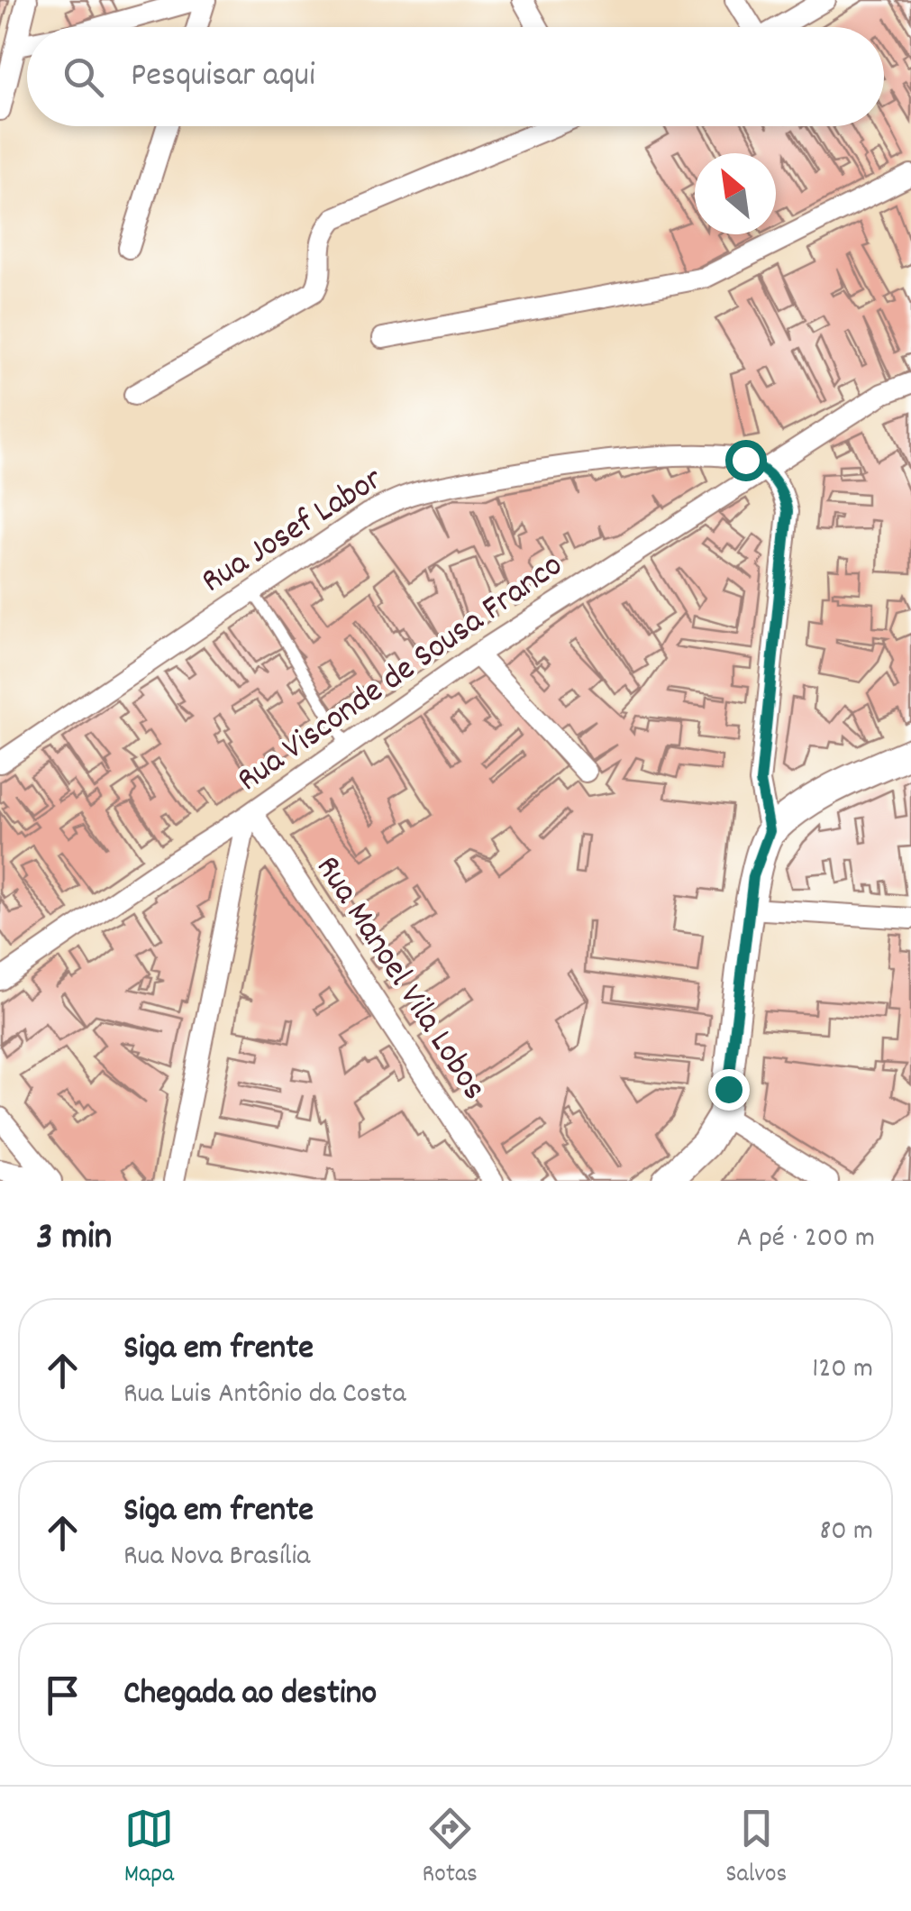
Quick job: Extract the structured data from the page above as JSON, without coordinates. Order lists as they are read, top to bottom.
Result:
{
  "streets": {
    "street": ["Rua Josef Labor", "Rua Visconde de Sousa Franco", "Rua Manoel Vila Lobos"]
  },
  "crossings": [
    ["Rua Josef Labor", "Rua Visconde de Sousa Franco"],
    ["Rua Visconde de Sousa Franco", "Rua Manoel Vila Lobos"]
  ],
  "north": "top left",
  "page": {
    "search": "Pesquisar aqui",
    "heading": ["3 min", "A pé · 200 m"],
    "list": [
      ["Siga em frente", "Rua Luis Antônio da Costa", "120 m"],
      ["Siga em frente", "Rua Nova Brasília", "80 m"],
      "Chegada ao destino"
    ],
    "nav": ["Mapa", "Rotas", "Salvos"]
  }
}
